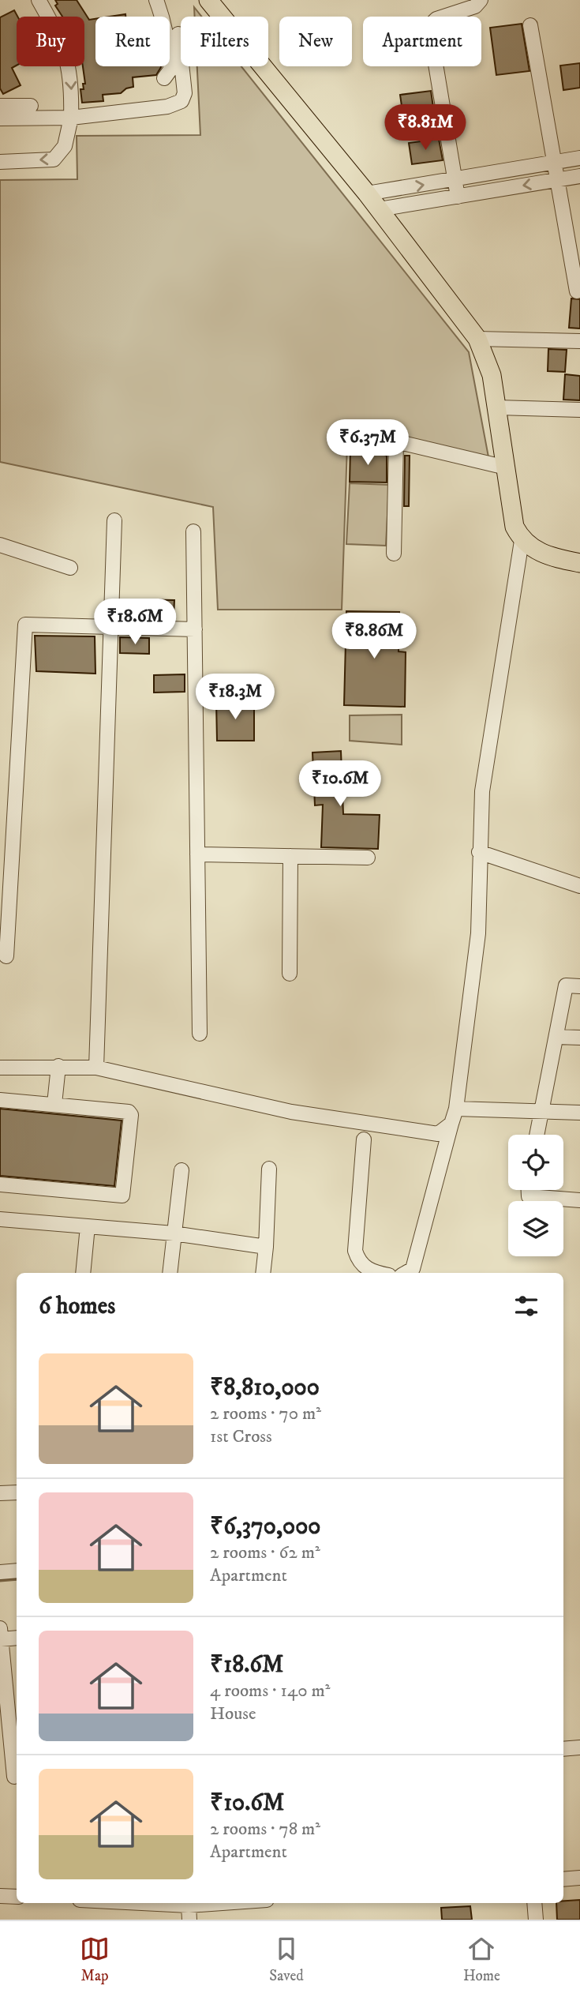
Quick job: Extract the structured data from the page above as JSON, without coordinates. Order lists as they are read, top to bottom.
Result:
{
  "page": {
    "chip": [
      "Buy",
      "Rent",
      "Filters",
      "New",
      "Apartment"
    ],
    "price": [
      "₹8.81M",
      "₹6.37M",
      "₹18.6M",
      "₹8.86M",
      "₹18.3M",
      "₹10.6M"
    ],
    "heading": "6 homes",
    "list": [
      {
        "name": "₹8,810,000",
        "note": "2 rooms · 70 m² · 1st Cross"
      },
      {
        "name": "₹6,370,000",
        "note": "2 rooms · 62 m² · Apartment"
      },
      {
        "name": "₹18.6M",
        "note": "4 rooms · 140 m² · House"
      },
      {
        "name": "₹10.6M",
        "note": "2 rooms · 78 m² · Apartment"
      }
    ],
    "tabs": ["Map", "Saved", "Home"]
  }
}
